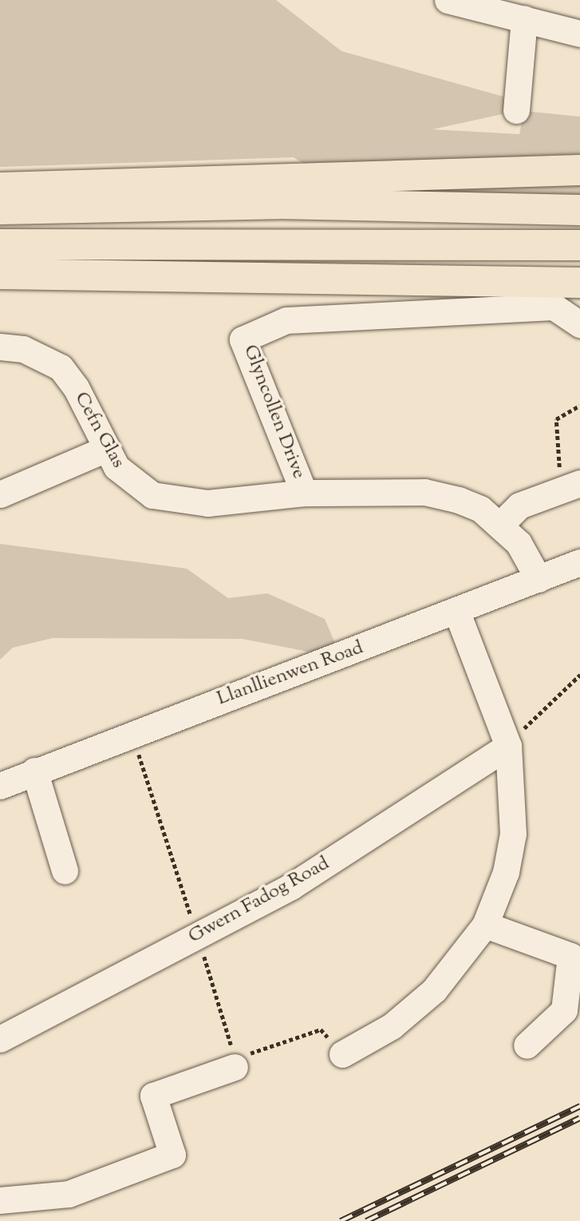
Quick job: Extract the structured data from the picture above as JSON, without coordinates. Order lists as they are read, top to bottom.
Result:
{
  "streets": {
    "street": [
      "Glyncollen Drive",
      "Cefn Glas",
      "Llanllienwen Road",
      "Gwern Fadog Road"
    ]
  },
  "crossings": [
    ["Glyncollen Drive", "Cefn Glas"],
    ["Glyncollen Drive", "Llanllienwen Road"]
  ]
}
